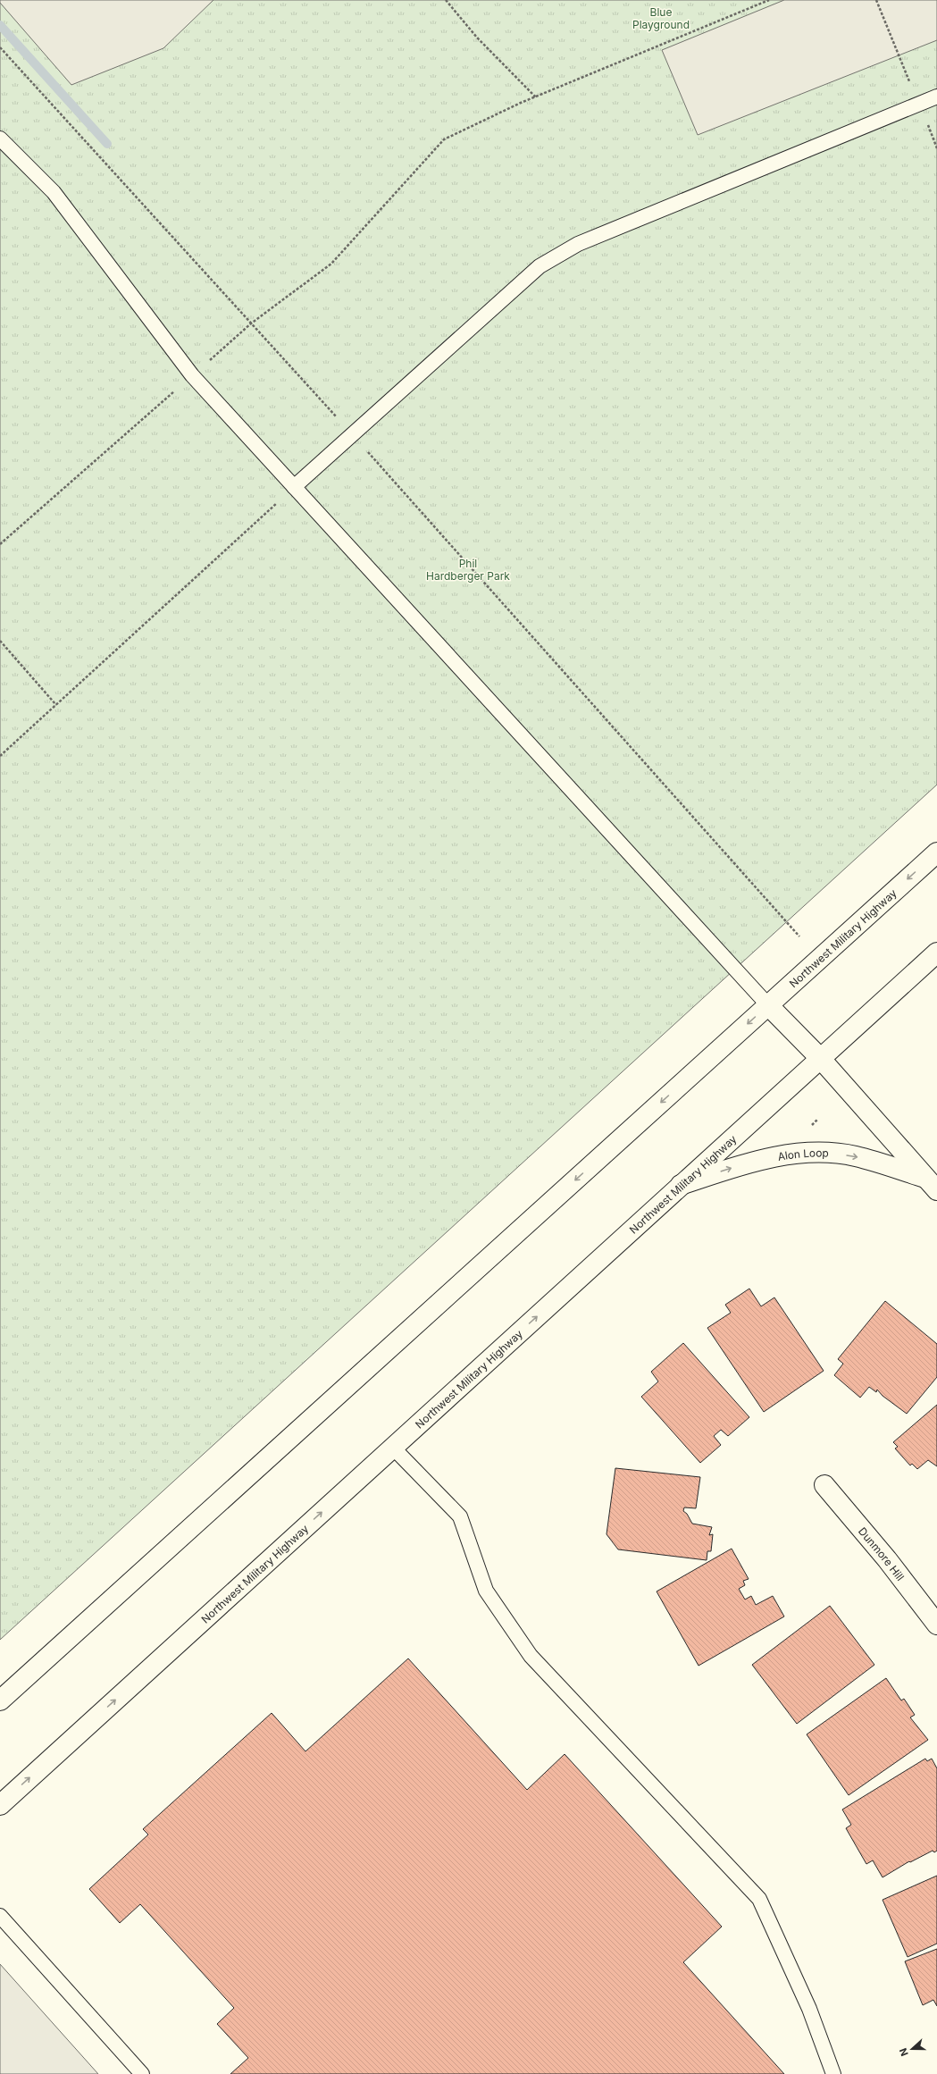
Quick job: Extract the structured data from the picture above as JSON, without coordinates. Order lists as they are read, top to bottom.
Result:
{
  "streets": {
    "main road": ["Northwest Military Highway", "Alon Loop", "Dunmore Hill"]
  },
  "crossings": [
    ["Northwest Military Highway", "Alon Loop"]
  ],
  "one_way": ["Alon Loop"],
  "parks": ["Blue Playground", "Phil Hardberger Park"],
  "north": "left"
}
